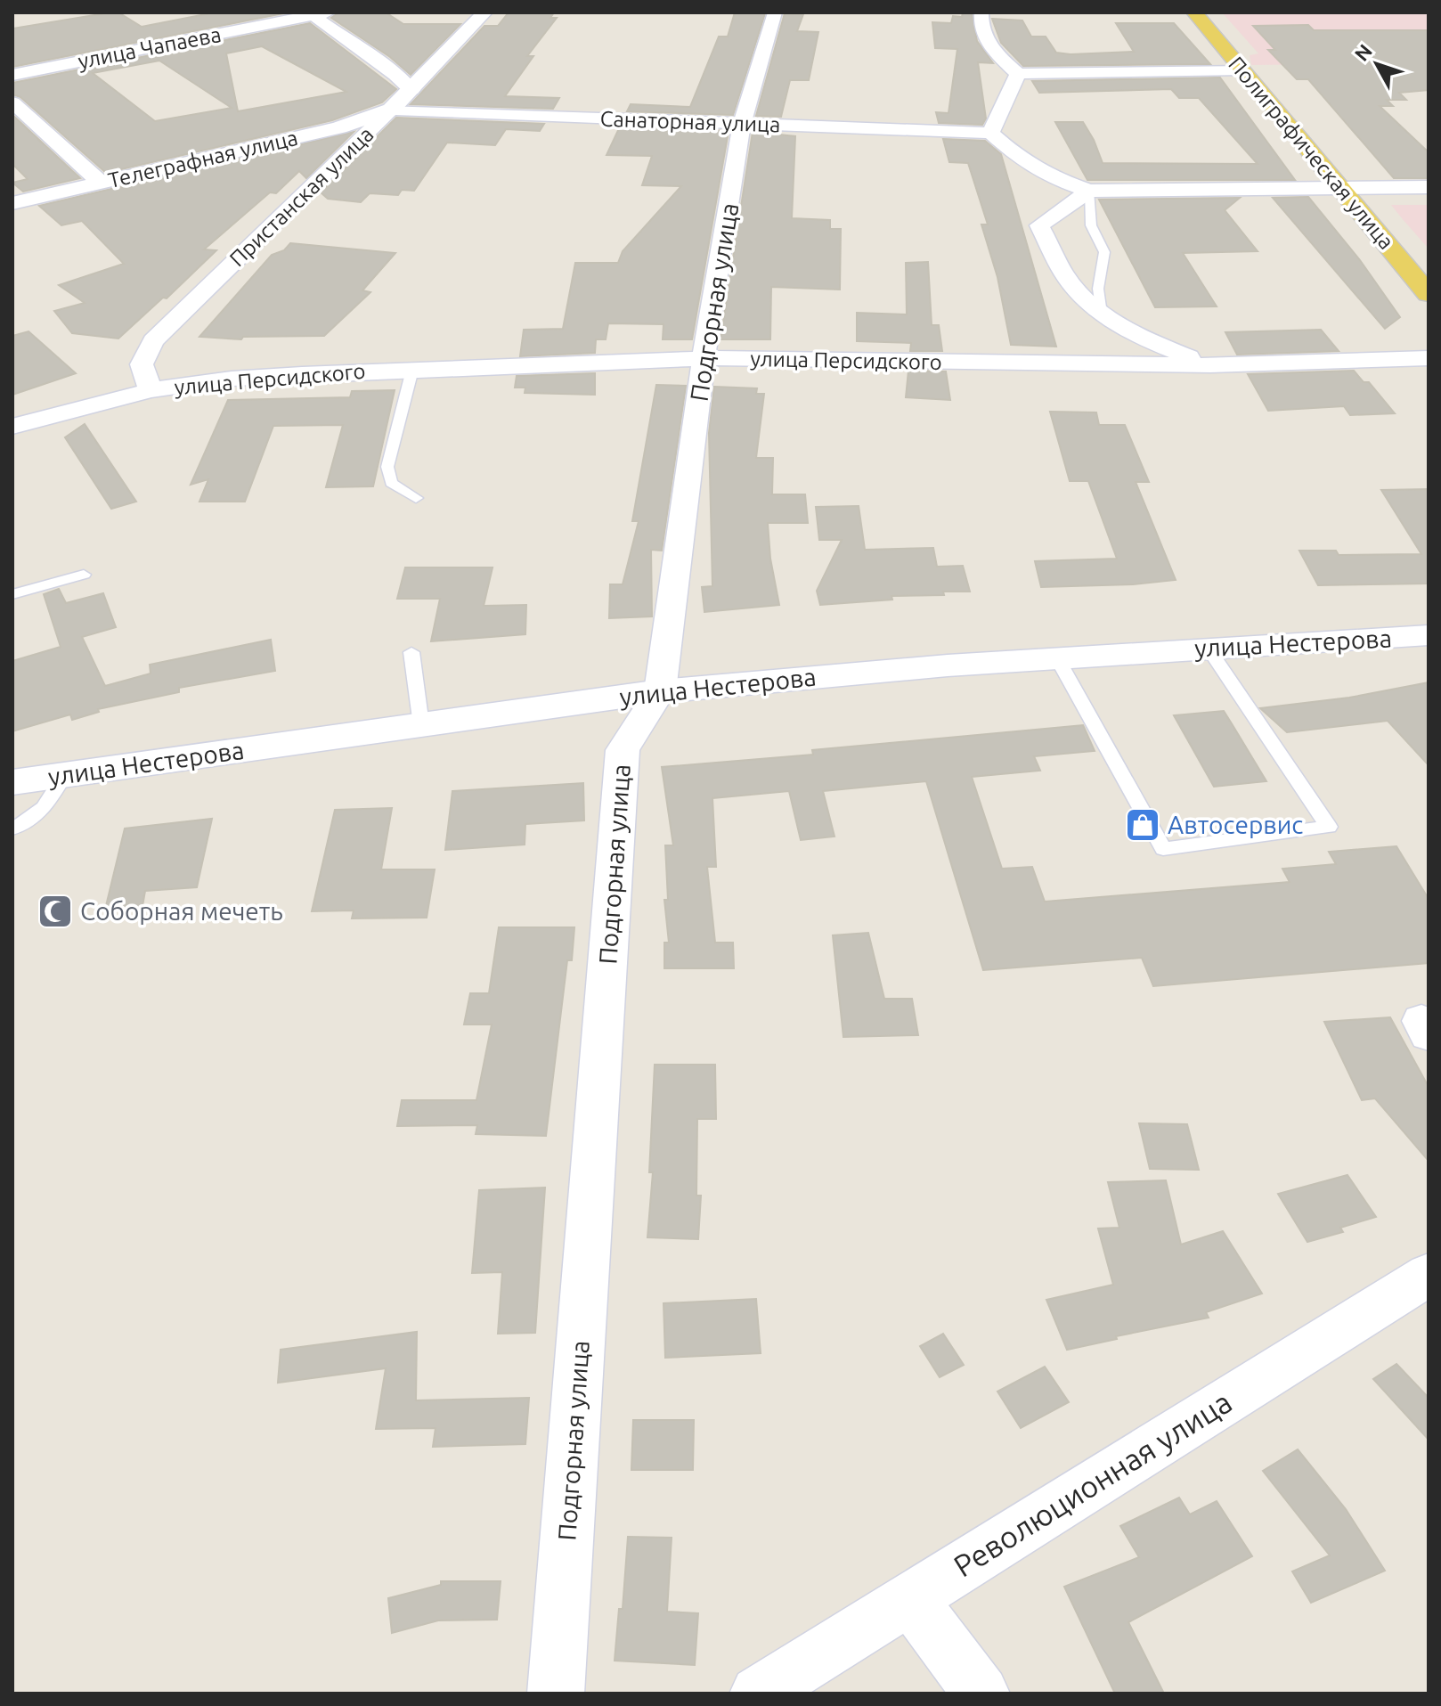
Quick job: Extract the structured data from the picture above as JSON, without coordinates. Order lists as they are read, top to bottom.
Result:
{
  "streets": {
    "main road": [
      "Полиграфическая улица",
      "Телеграфная улица",
      "Пристанская улица",
      "улица Нестерова"
    ],
    "street": [
      "улица Чапаева",
      "Санаторная улица",
      "Подгорная улица",
      "улица Персидского",
      "Революционная улица"
    ]
  },
  "crossings": [
    ["Санаторная улица", "Телеграфная улица"],
    ["Санаторная улица", "Пристанская улица"],
    ["Санаторная улица", "Подгорная улица"],
    ["Телеграфная улица", "Пристанская улица"],
    ["Пристанская улица", "улица Персидского"],
    ["Подгорная улица", "улица Персидского"],
    ["Подгорная улица", "улица Нестерова"]
  ],
  "places": {
    "shop": ["Автосервис"],
    "mosque": ["Соборная мечеть"]
  },
  "north": "top left"
}
